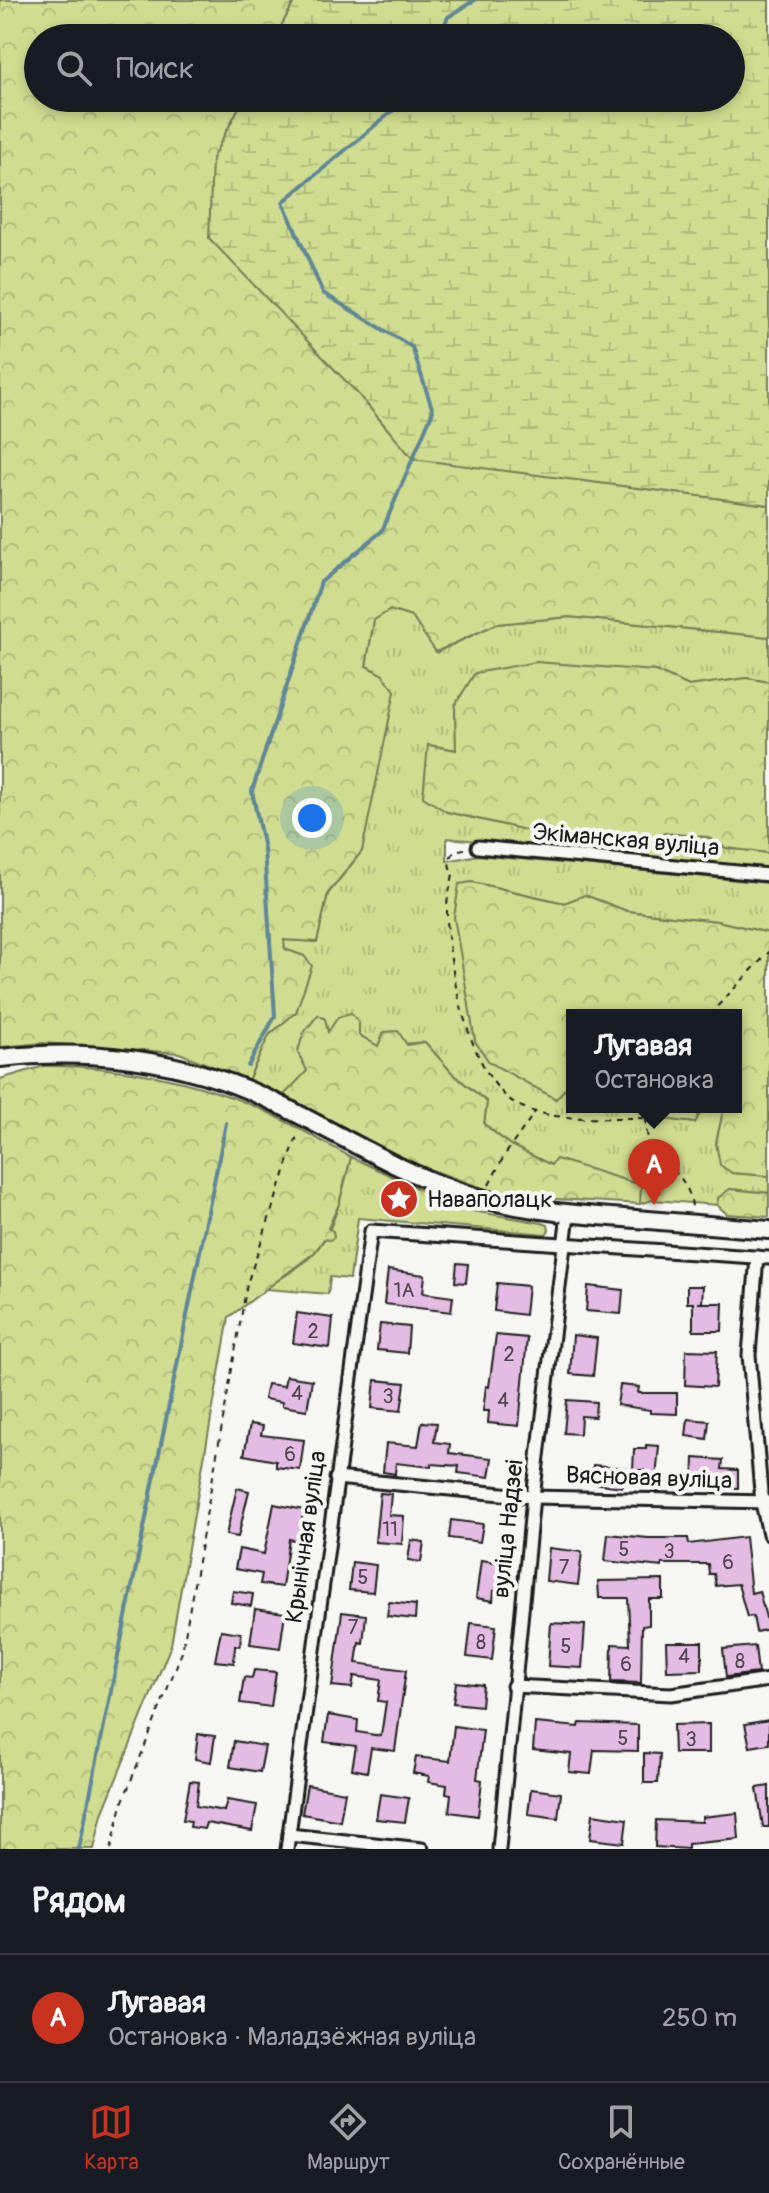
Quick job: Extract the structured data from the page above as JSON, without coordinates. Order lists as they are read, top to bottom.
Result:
{
  "streets": {
    "street": [
      "Экіманская вуліца",
      "Вясновая вуліца",
      "вуліца Надзеі",
      "Крынічная вуліца"
    ]
  },
  "crossings": [
    ["Вясновая вуліца", "вуліца Надзеі"],
    ["Вясновая вуліца", "Крынічная вуліца"],
    ["вуліца Надзеі", "Крынічная вуліца"]
  ],
  "places": {
    "place": ["Наваполацк"]
  },
  "house_numbers": [
    "1А",
    "2",
    "2",
    "4",
    "3",
    "4",
    "6",
    "11",
    "5",
    "3",
    "6",
    "7",
    "5",
    "7",
    "8",
    "5",
    "4",
    "8",
    "6",
    "5",
    "3"
  ],
  "page": {
    "search": "Поиск",
    "popup": ["Лугавая", "Остановка"],
    "pins": "A",
    "heading": "Рядом",
    "list": [
      {
        "mark": "A",
        "name": "Лугавая",
        "note": "Остановка · Маладзёжная вуліца",
        "value": "250 m"
      }
    ],
    "nav": ["Карта", "Маршрут", "Сохранённые"]
  }
}
